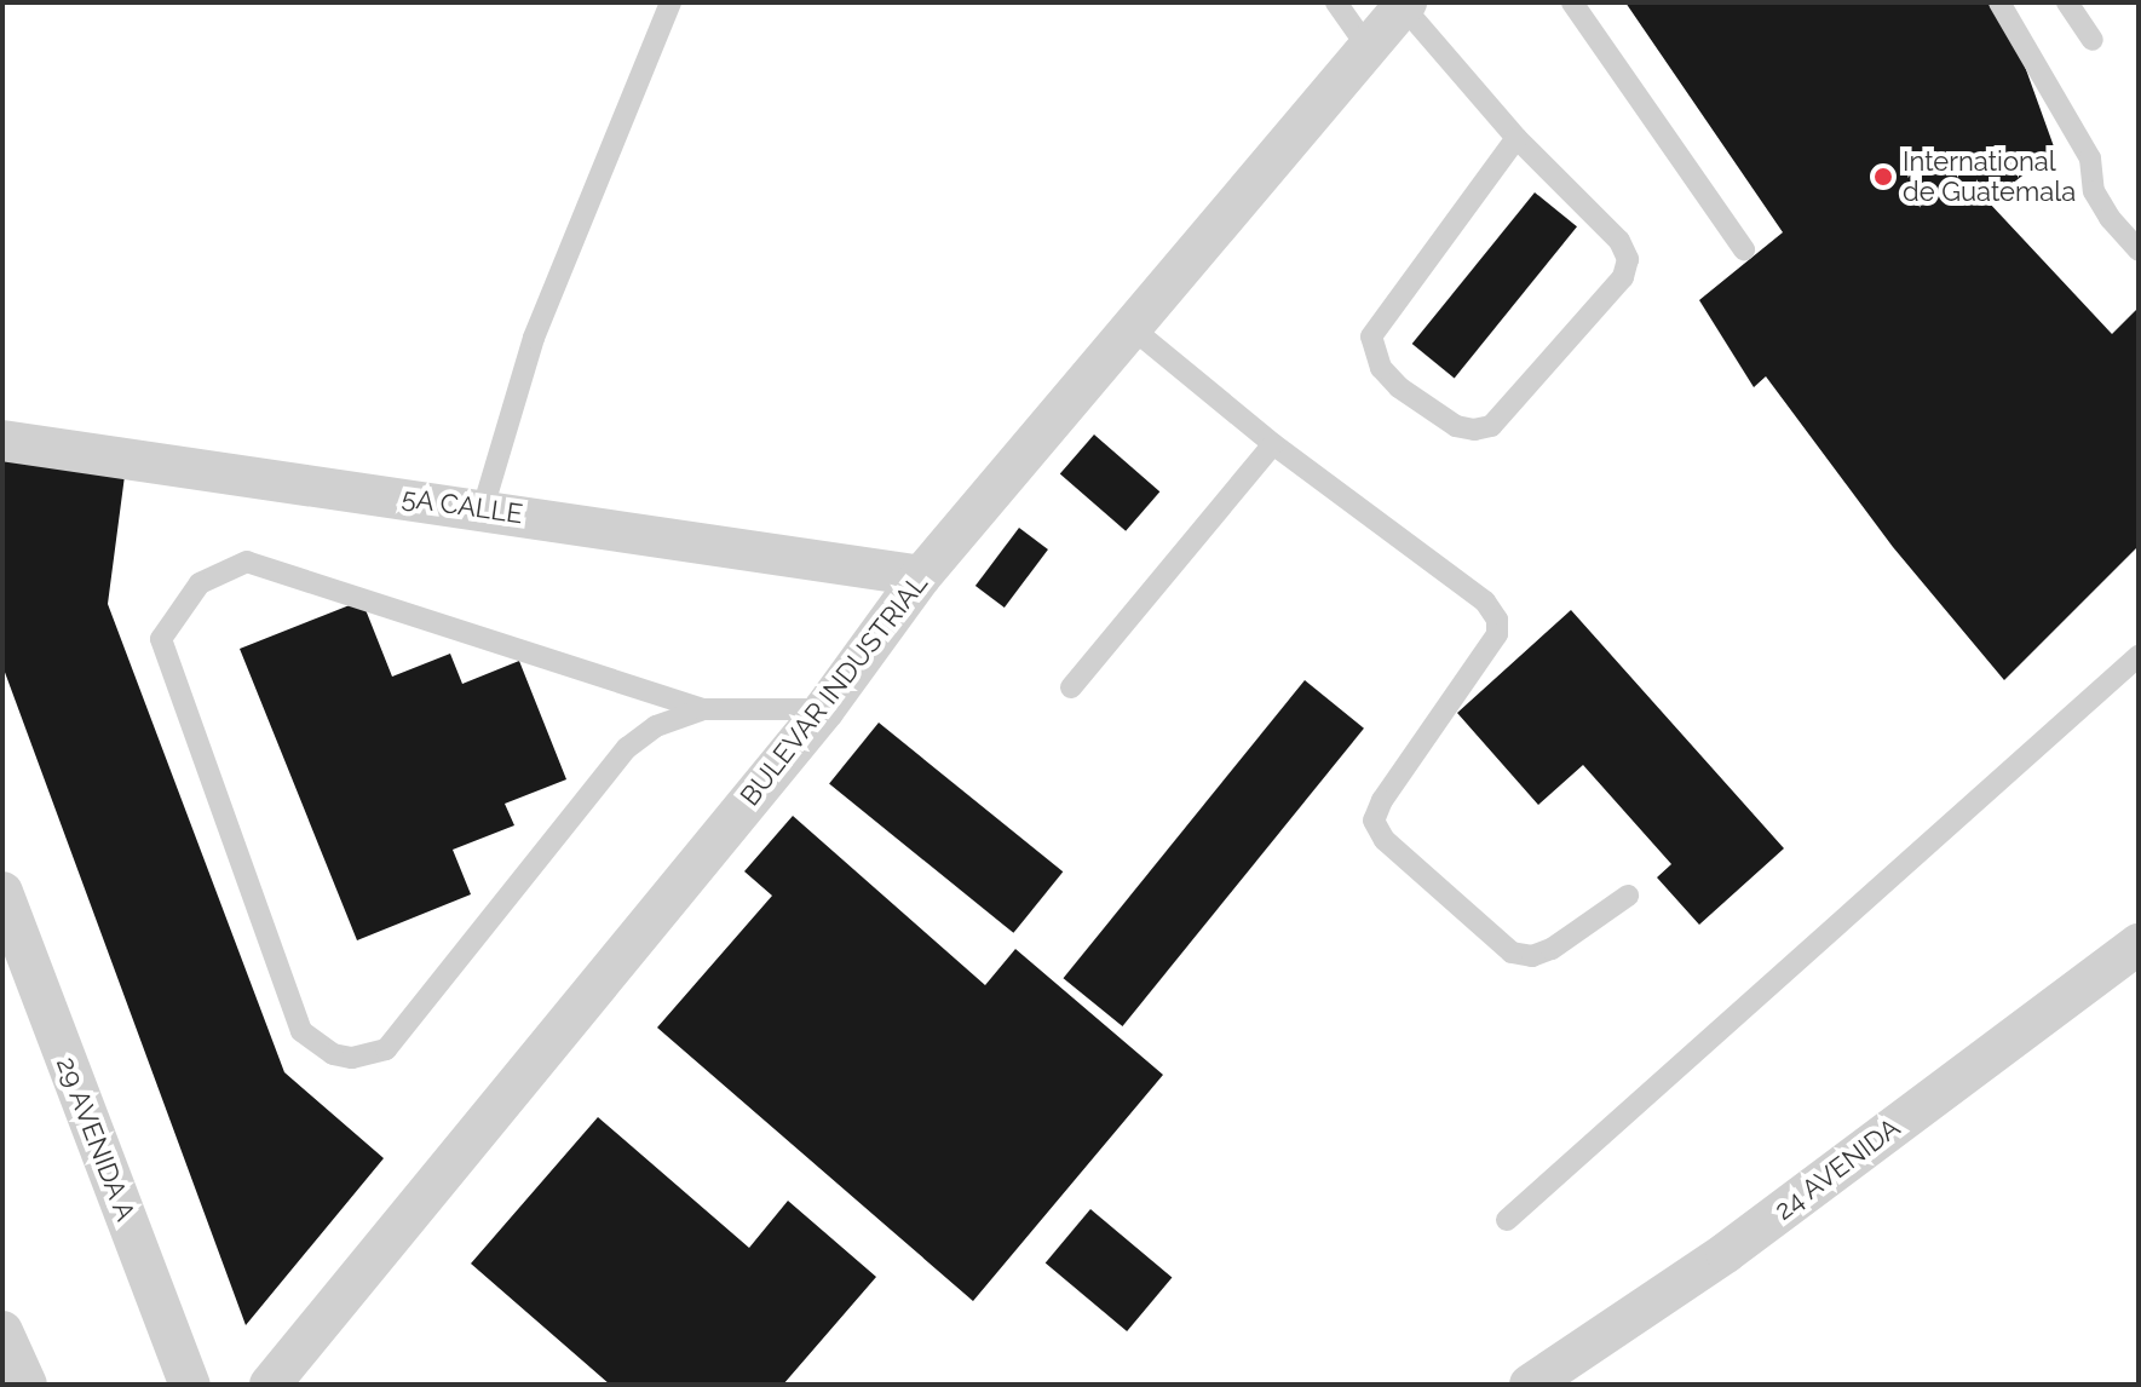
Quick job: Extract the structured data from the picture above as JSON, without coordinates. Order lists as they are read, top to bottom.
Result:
{
  "streets": {
    "street": [
      "5A CALLE",
      "BULEVAR INDUSTRIAL",
      "29 AVENIDA A",
      "24 AVENIDA"
    ]
  },
  "crossings": [
    ["5A CALLE", "BULEVAR INDUSTRIAL"]
  ],
  "places": ["International de Guatemala"]
}
